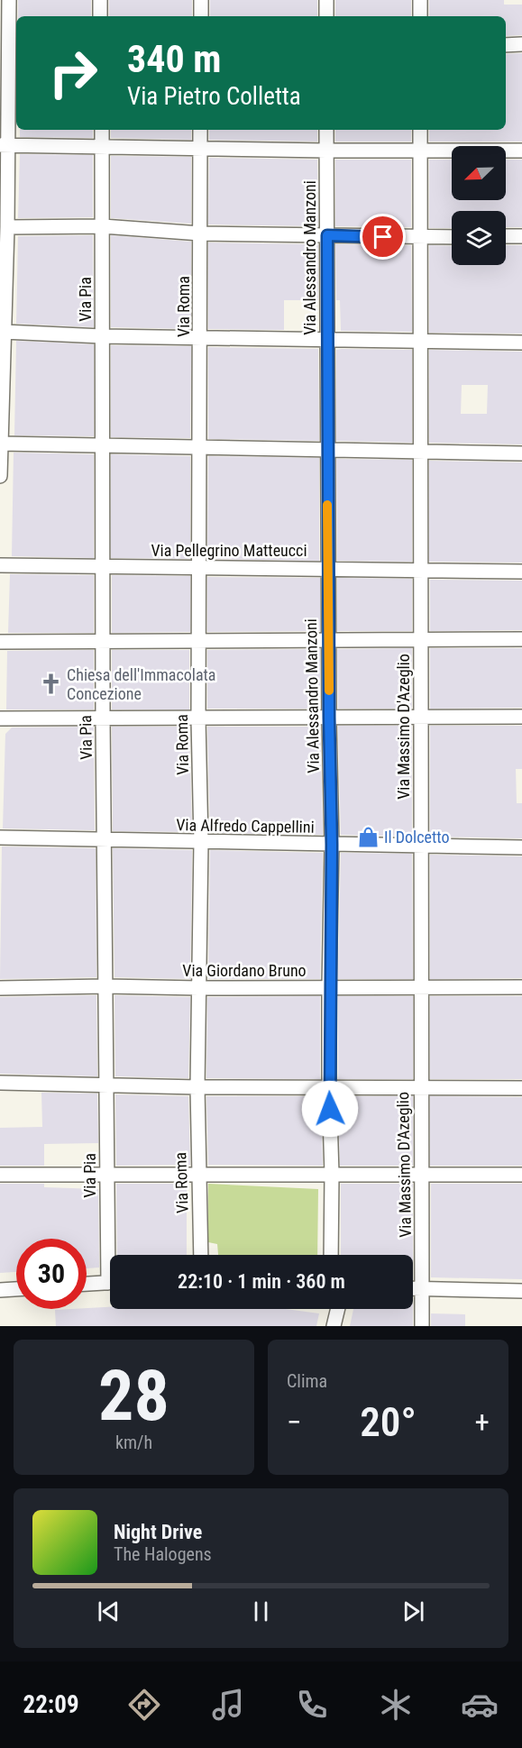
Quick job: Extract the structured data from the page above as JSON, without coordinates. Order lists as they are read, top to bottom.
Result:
{
  "streets": {
    "street": [
      "Via Alessandro Manzoni",
      "Via Pia",
      "Via Roma",
      "Via Pellegrino Matteucci",
      "Via Massimo D'Azeglio",
      "Via Alfredo Cappellini",
      "Via Giordano Bruno"
    ]
  },
  "crossings": [
    ["Via Alessandro Manzoni", "Via Pellegrino Matteucci"],
    ["Via Alessandro Manzoni", "Via Alfredo Cappellini"],
    ["Via Alessandro Manzoni", "Via Giordano Bruno"],
    ["Via Pia", "Via Pellegrino Matteucci"],
    ["Via Pia", "Via Alfredo Cappellini"],
    ["Via Pia", "Via Giordano Bruno"],
    ["Via Roma", "Via Pellegrino Matteucci"],
    ["Via Roma", "Via Alfredo Cappellini"],
    ["Via Roma", "Via Giordano Bruno"],
    ["Via Pellegrino Matteucci", "Via Massimo D'Azeglio"],
    ["Via Massimo D'Azeglio", "Via Alfredo Cappellini"],
    ["Via Massimo D'Azeglio", "Via Giordano Bruno"]
  ],
  "places": {
    "church": ["Chiesa dell'Immacolata Concezione"],
    "shop": ["Il Dolcetto"]
  },
  "north": "bottom left",
  "page": {
    "turn": ["340 m", "Via Pietro Colletta"],
    "limit": "30",
    "trip": "22:10 · 1 min · 360 m",
    "tile": [
      ["28", "km/h"],
      "Clima"
    ],
    "heat": ["−", "20°", "+"],
    "song": ["Night Drive", "The Halogens"],
    "tabs": "22:09"
  }
}
